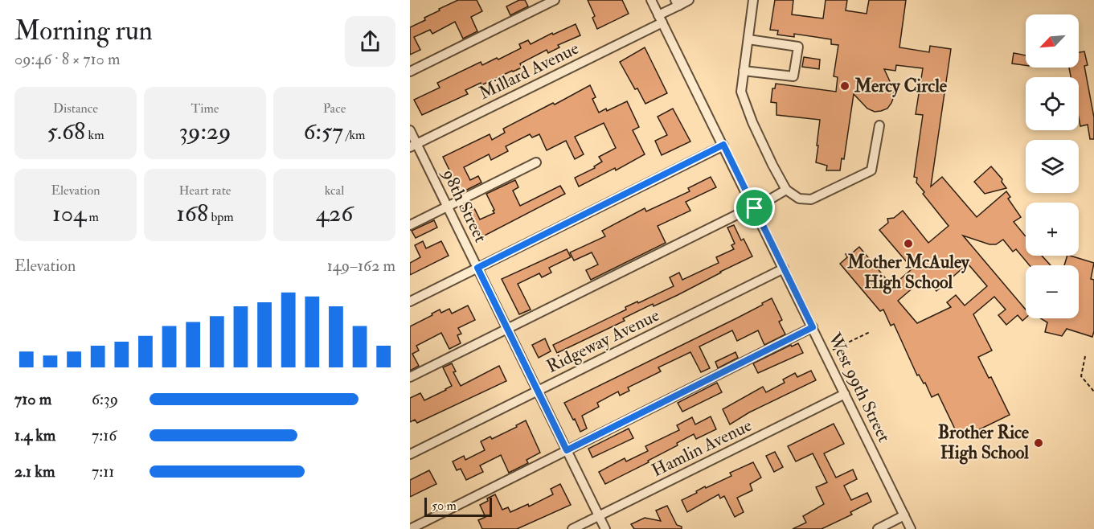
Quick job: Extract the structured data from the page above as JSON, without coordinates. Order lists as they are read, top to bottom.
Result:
{
  "streets": {
    "street": [
      "Millard Avenue",
      "98th Street",
      "Ridgeway Avenue",
      "West 99th Street",
      "Hamlin Avenue"
    ]
  },
  "crossings": [
    ["Millard Avenue", "98th Street"],
    ["Millard Avenue", "West 99th Street"],
    ["98th Street", "Ridgeway Avenue"],
    ["98th Street", "Hamlin Avenue"],
    ["Ridgeway Avenue", "West 99th Street"],
    ["West 99th Street", "Hamlin Avenue"]
  ],
  "places": ["Mercy Circle", "Mother McAuley High School", "Brother Rice High School"],
  "scale_bar": "50 m",
  "north": "bottom left",
  "page": {
    "heading": ["Morning run", "09:46 · 8 × 710 m"],
    "map_buttons": ["+", "−"],
    "stats": [
      ["Distance", "5.68 km"],
      ["Time", "39:29"],
      ["Pace", "6:57 /km"],
      ["Elevation", "104 m"],
      ["Heart rate", "168 bpm"],
      ["kcal", "426"]
    ],
    "chart": ["Elevation", "149–162 m"],
    "list": [
      {
        "name": "710 m",
        "note": "6:39"
      },
      {
        "name": "1.4 km",
        "note": "7:16"
      },
      {
        "name": "2.1 km",
        "note": "7:11"
      }
    ],
    "scale": "50 m"
  }
}
